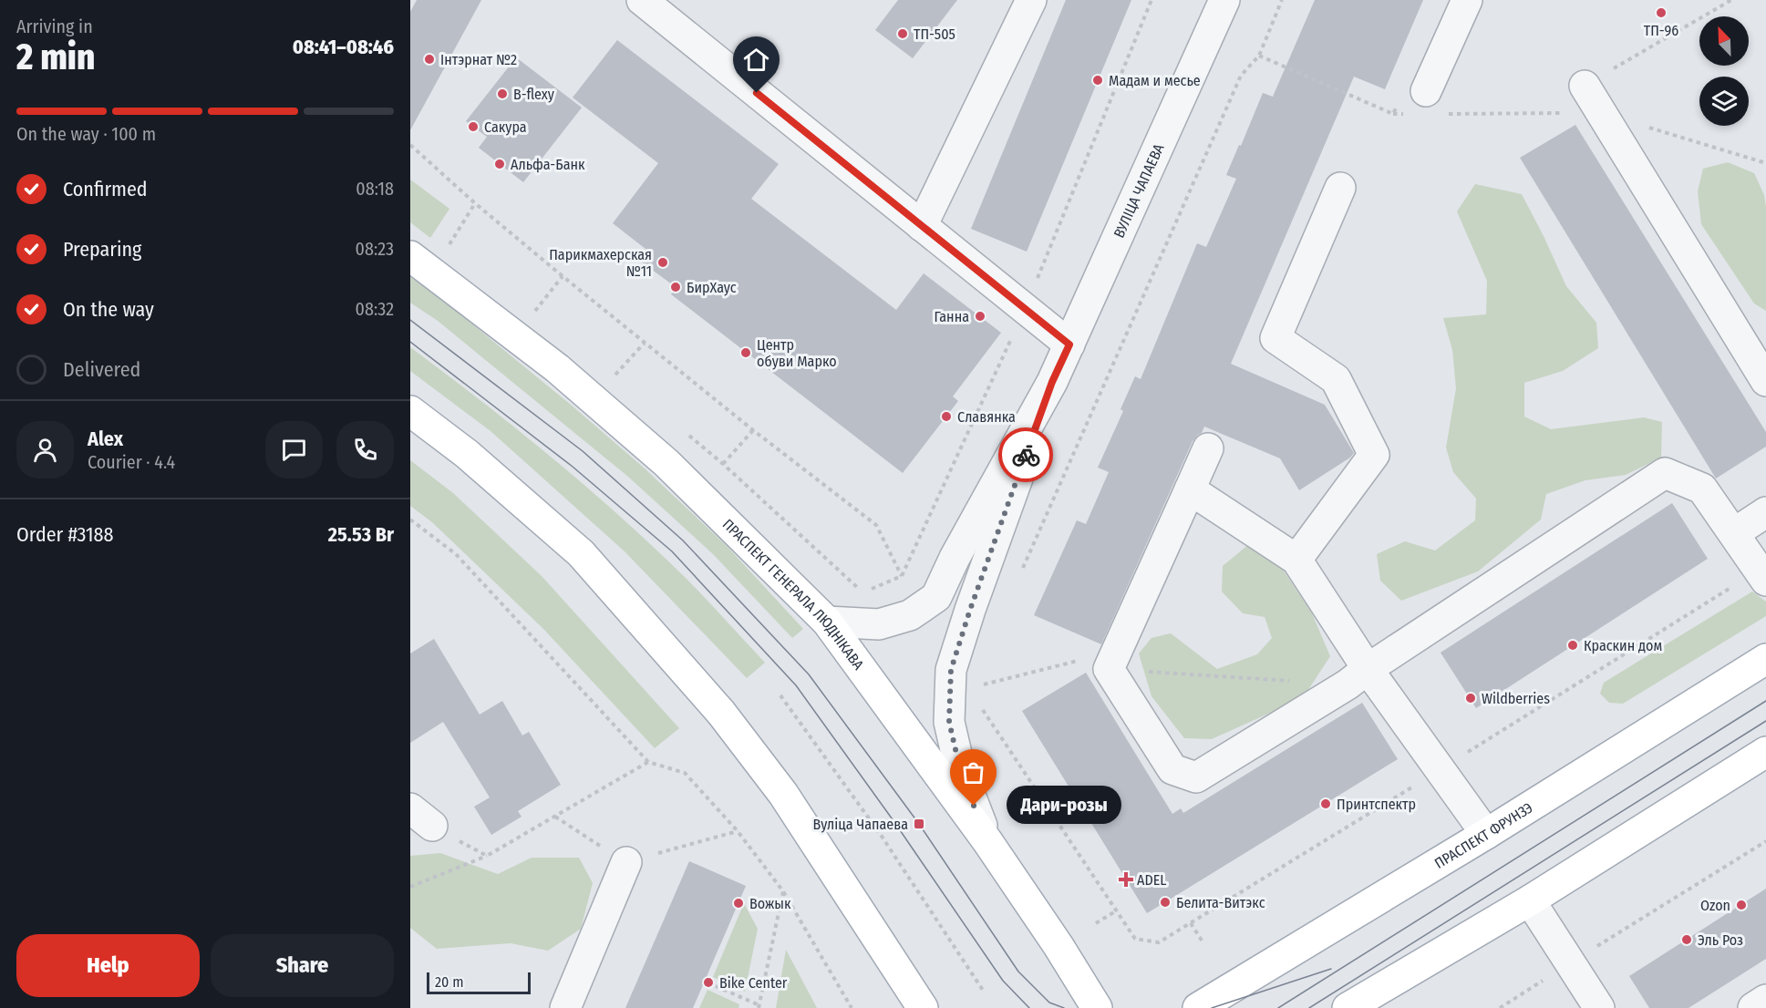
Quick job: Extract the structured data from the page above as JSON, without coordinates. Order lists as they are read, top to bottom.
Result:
{
  "streets": {
    "main road": ["ПРАСПЕКТ ГЕНЕРАЛА ЛЮДНІКАВА", "ПРАСПЕКТ ФРУНЗЭ"],
    "street": ["ВУЛІЦА ЧАПАЕВА"]
  },
  "crossings": [
    ["ВУЛІЦА ЧАПАЕВА", "ПРАСПЕКТ ГЕНЕРАЛА ЛЮДНІКАВА"]
  ],
  "places": {
    "other": [
      "ТП-96",
      "ТП-505",
      "Інтэрнат №2",
      "Мадам и месье",
      "B-flexy",
      "Сакура",
      "Альфа-Банк",
      "Парикмахерская №11",
      "БирХаус",
      "Ганна",
      "Центр обуви Марко",
      "Славянка",
      "Краскин дом",
      "Wildberries",
      "Принтспектр",
      "Дари-розы",
      "Белита-Витэкс",
      "Вожык",
      "Ozon",
      "Эль Роз",
      "Bike Center"
    ],
    "transit": ["Вуліца Чапаева"],
    "health": ["ADEL"]
  },
  "scale_bar": "20 m",
  "north": "top left",
  "page": {
    "heading": ["2 min", "Arriving in", "08:41–08:46"],
    "panel": [
      "Alex",
      "Courier · 4.4",
      "Order #3188",
      "25.53 Br"
    ],
    "bar": "On the way · 100 m",
    "list": [
      ["Confirmed", "08:18"],
      ["Preparing", "08:23"],
      ["On the way", "08:32"],
      "Delivered"
    ],
    "bubble": "Дари-розы",
    "buttons": ["Help", "Share"],
    "scale": "20 m"
  }
}
